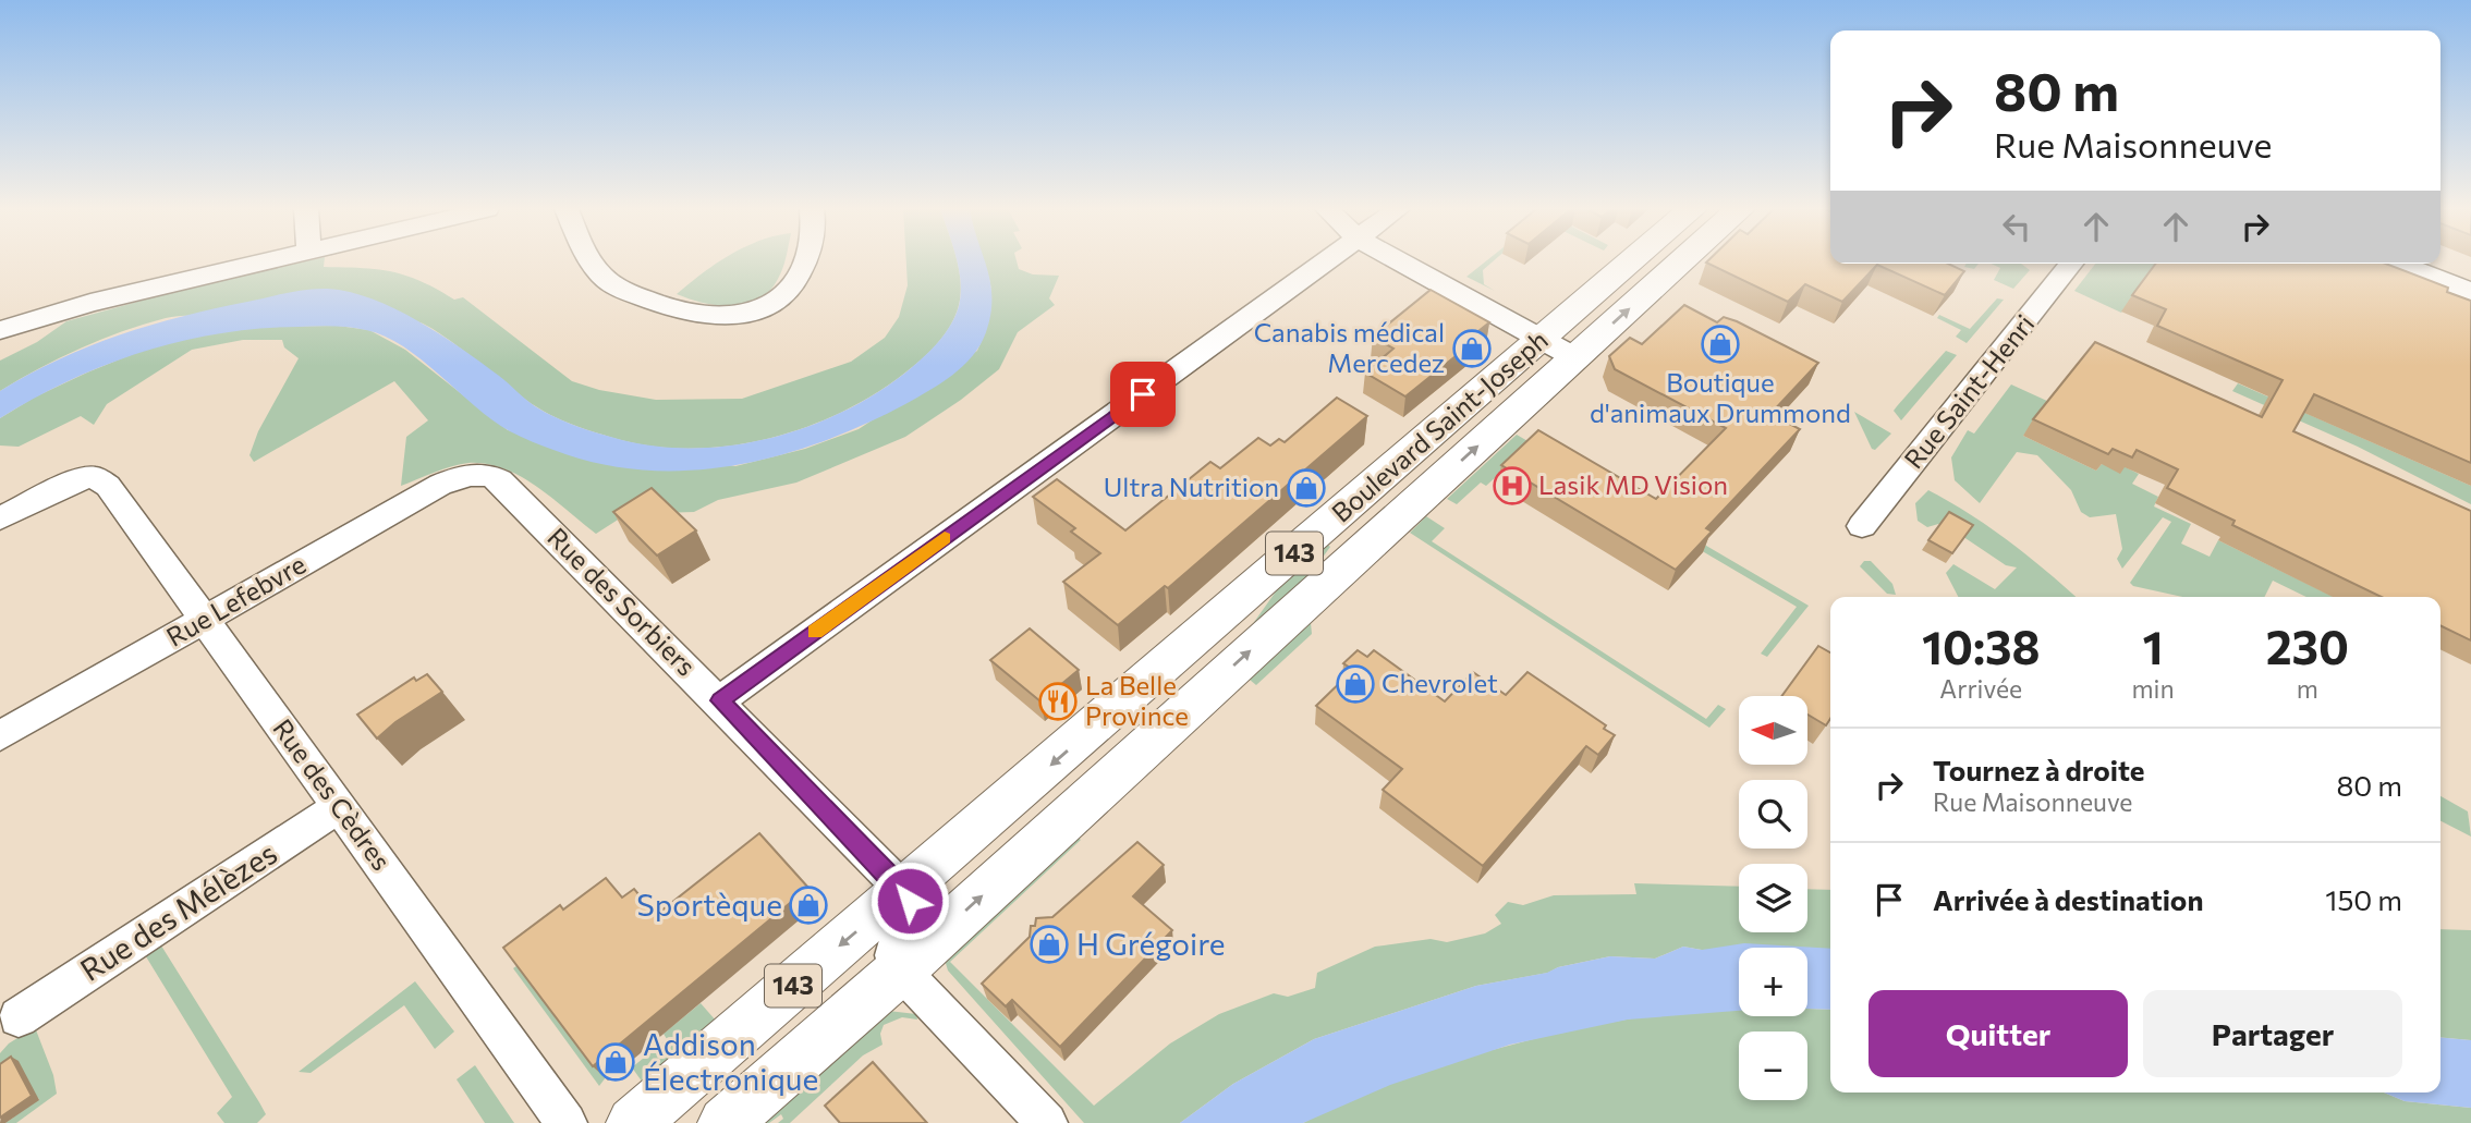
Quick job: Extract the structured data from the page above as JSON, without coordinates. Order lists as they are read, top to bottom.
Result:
{
  "streets": {
    "main road": ["Boulevard Saint-Joseph", "143"],
    "street": [
      "Rue Saint-Henri",
      "Rue Lefebvre",
      "Rue des Sorbiers",
      "Rue des Cèdres",
      "Rue des Mélèzes"
    ]
  },
  "crossings": [
    ["Boulevard Saint-Joseph", "Rue des Sorbiers"],
    ["Rue Lefebvre", "Rue des Sorbiers"],
    ["Rue Lefebvre", "Rue des Cèdres"],
    ["Rue des Cèdres", "Rue des Mélèzes"]
  ],
  "places": {
    "shop": [
      "Boutique d'animaux Drummond",
      "Canabis médical Mercedez",
      "Ultra Nutrition",
      "Chevrolet",
      "Sportèque",
      "H Grégoire",
      "Addison Électronique"
    ],
    "hospital": ["Lasik MD Vision"],
    "restaurant": ["La Belle Province"]
  },
  "north": "left",
  "page": {
    "turn": ["80 m", "Rue Maisonneuve"],
    "eta": [
      "10:38",
      "Arrivée",
      "1",
      "min",
      "230",
      "m"
    ],
    "map_buttons": ["+", "−"],
    "list": [
      {
        "name": "Tournez à droite",
        "note": "Rue Maisonneuve",
        "value": "80 m"
      },
      {
        "name": "Arrivée à destination",
        "value": "150 m"
      }
    ],
    "buttons": ["Quitter", "Partager"]
  }
}
